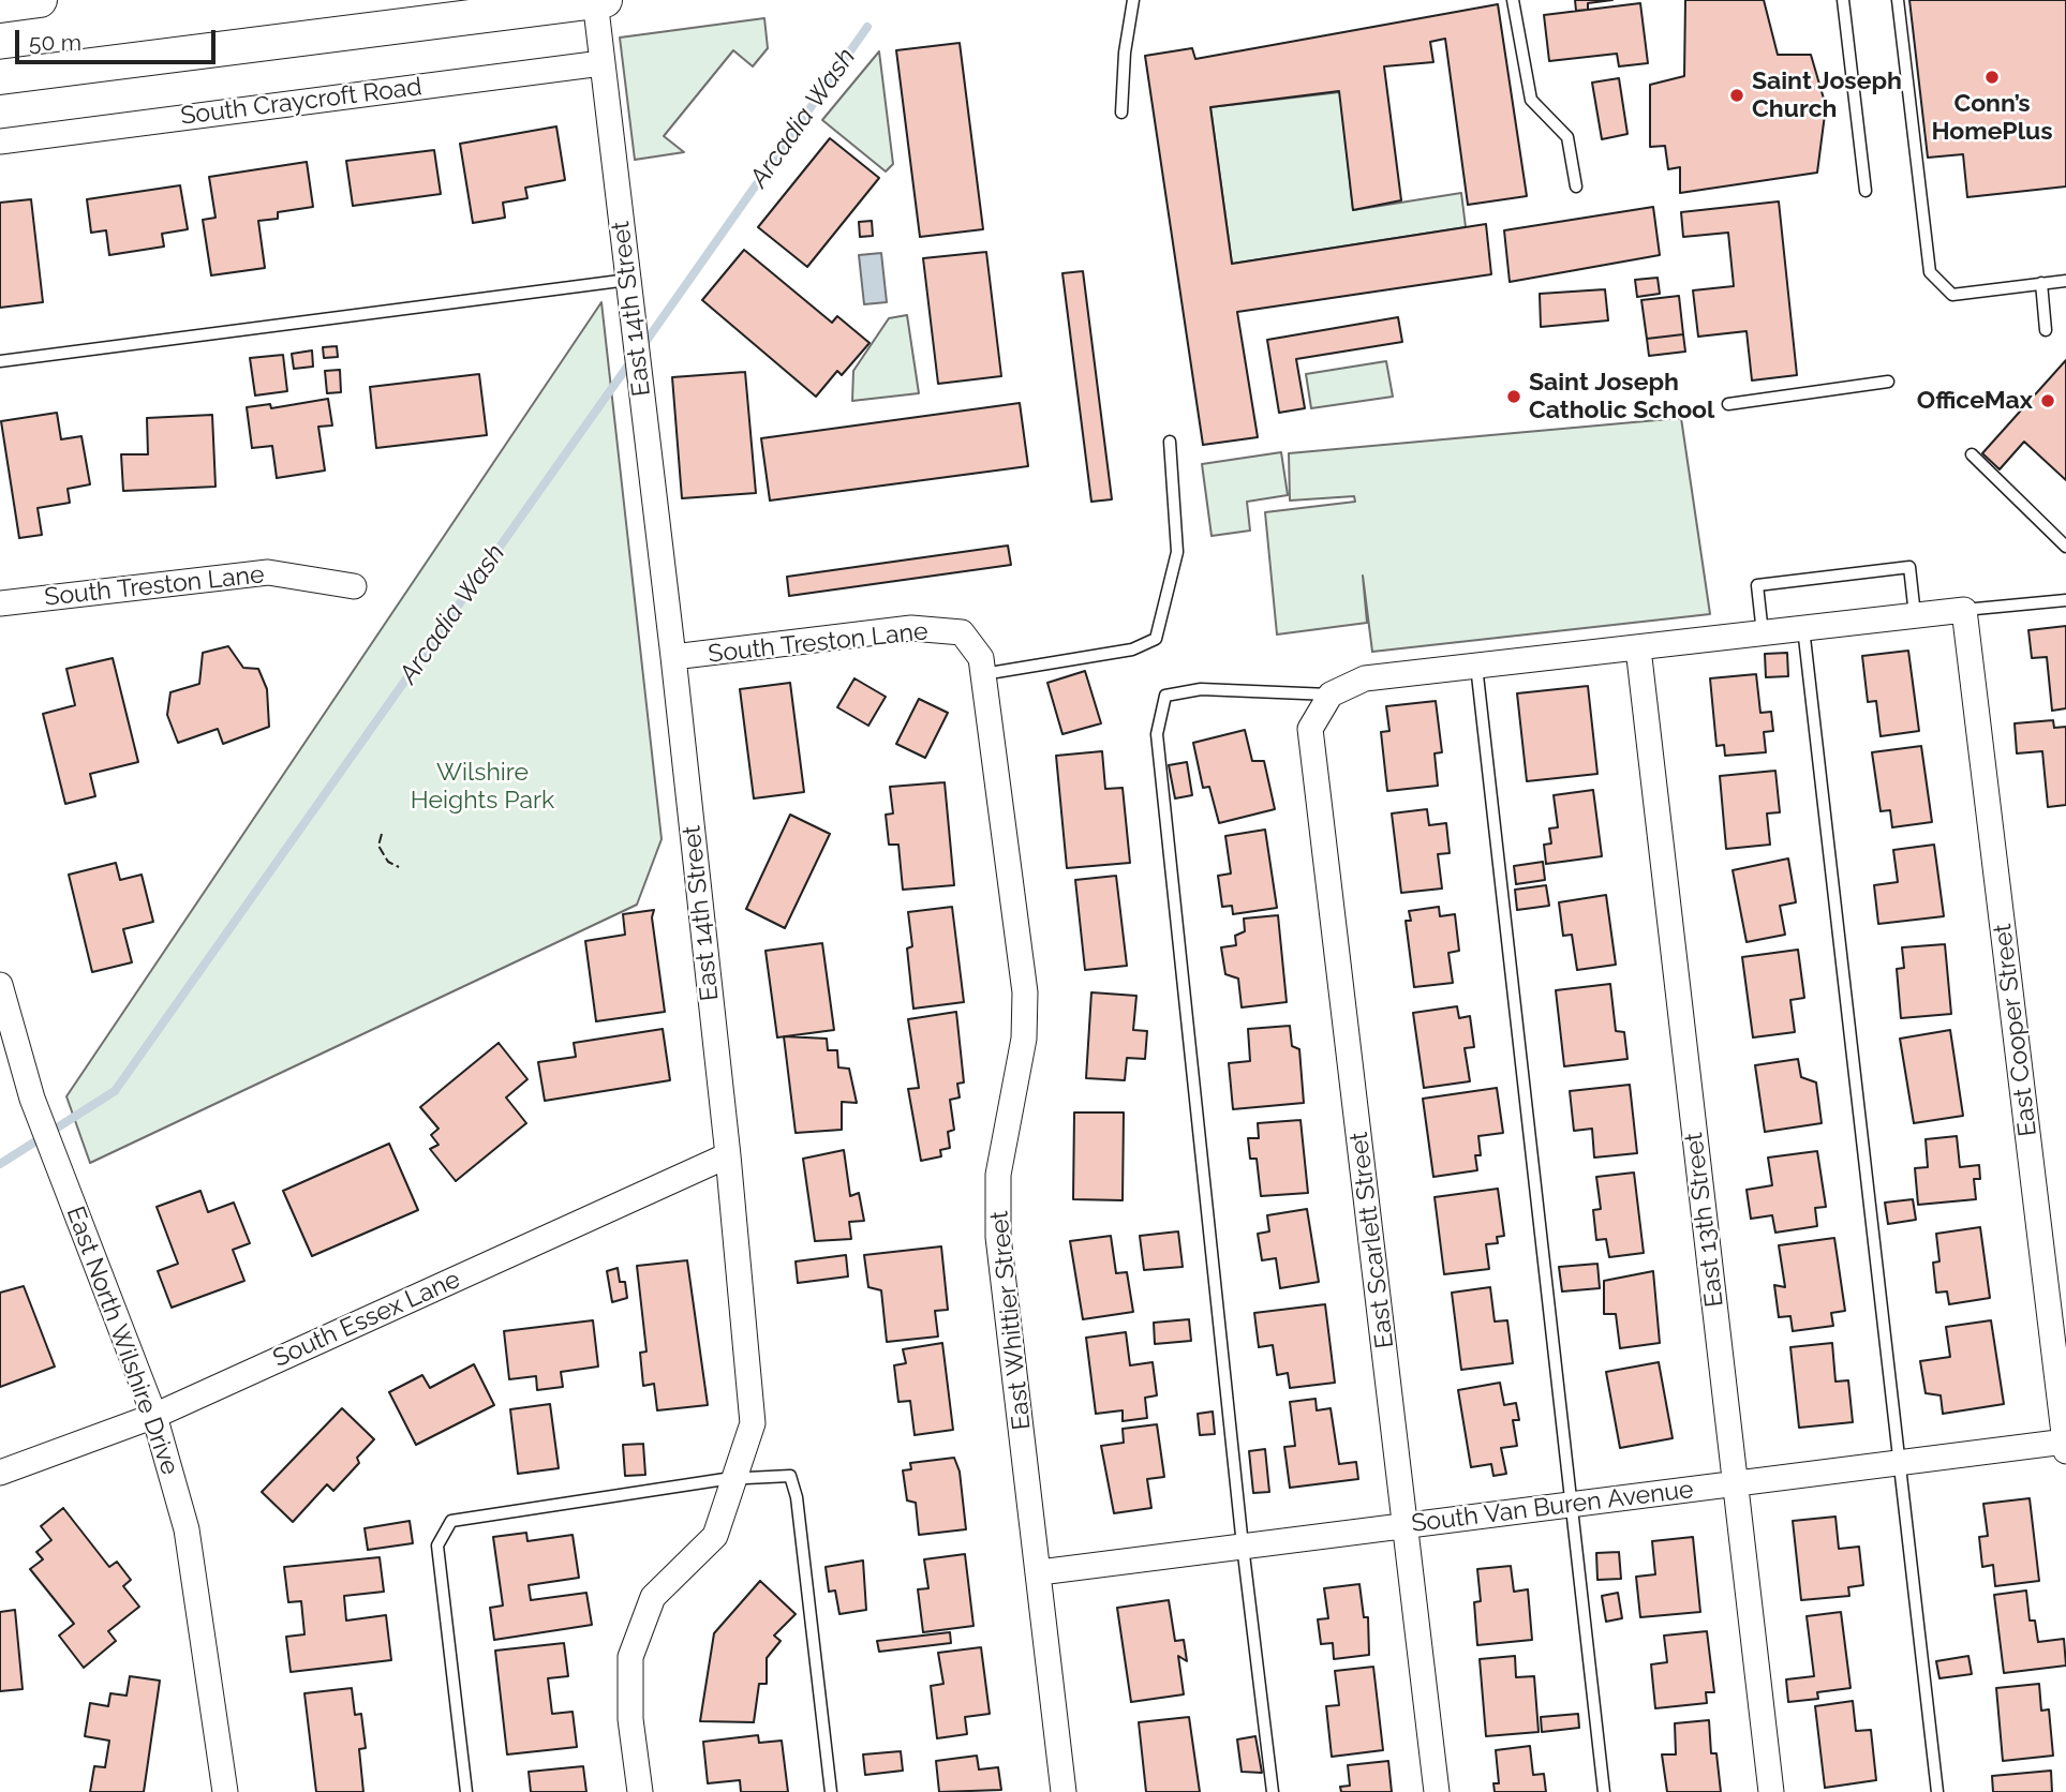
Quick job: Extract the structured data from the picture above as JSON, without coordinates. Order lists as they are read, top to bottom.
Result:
{
  "streets": {
    "street": [
      "South Craycroft Road",
      "East 14th Street",
      "South Treston Lane",
      "East Cooper Street",
      "East 13th Street",
      "East Scarlett Street",
      "South Essex Lane",
      "East Whittier Street",
      "East North Wilshire Drive",
      "South Van Buren Avenue"
    ]
  },
  "crossings": [
    ["South Craycroft Road", "East 14th Street"],
    ["East 14th Street", "South Treston Lane"],
    ["East 14th Street", "South Essex Lane"],
    ["South Treston Lane", "East Whittier Street"],
    ["East Cooper Street", "South Van Buren Avenue"],
    ["East 13th Street", "South Van Buren Avenue"],
    ["East Scarlett Street", "South Van Buren Avenue"],
    ["South Essex Lane", "East North Wilshire Drive"],
    ["East Whittier Street", "South Van Buren Avenue"]
  ],
  "water": ["Arcadia Wash"],
  "parks": ["Wilshire Heights Park"],
  "places": [
    "Conn’s HomePlus",
    "Saint Joseph Church",
    "Saint Joseph Catholic School",
    "OfficeMax"
  ],
  "scale_bar": "50 m"
}
